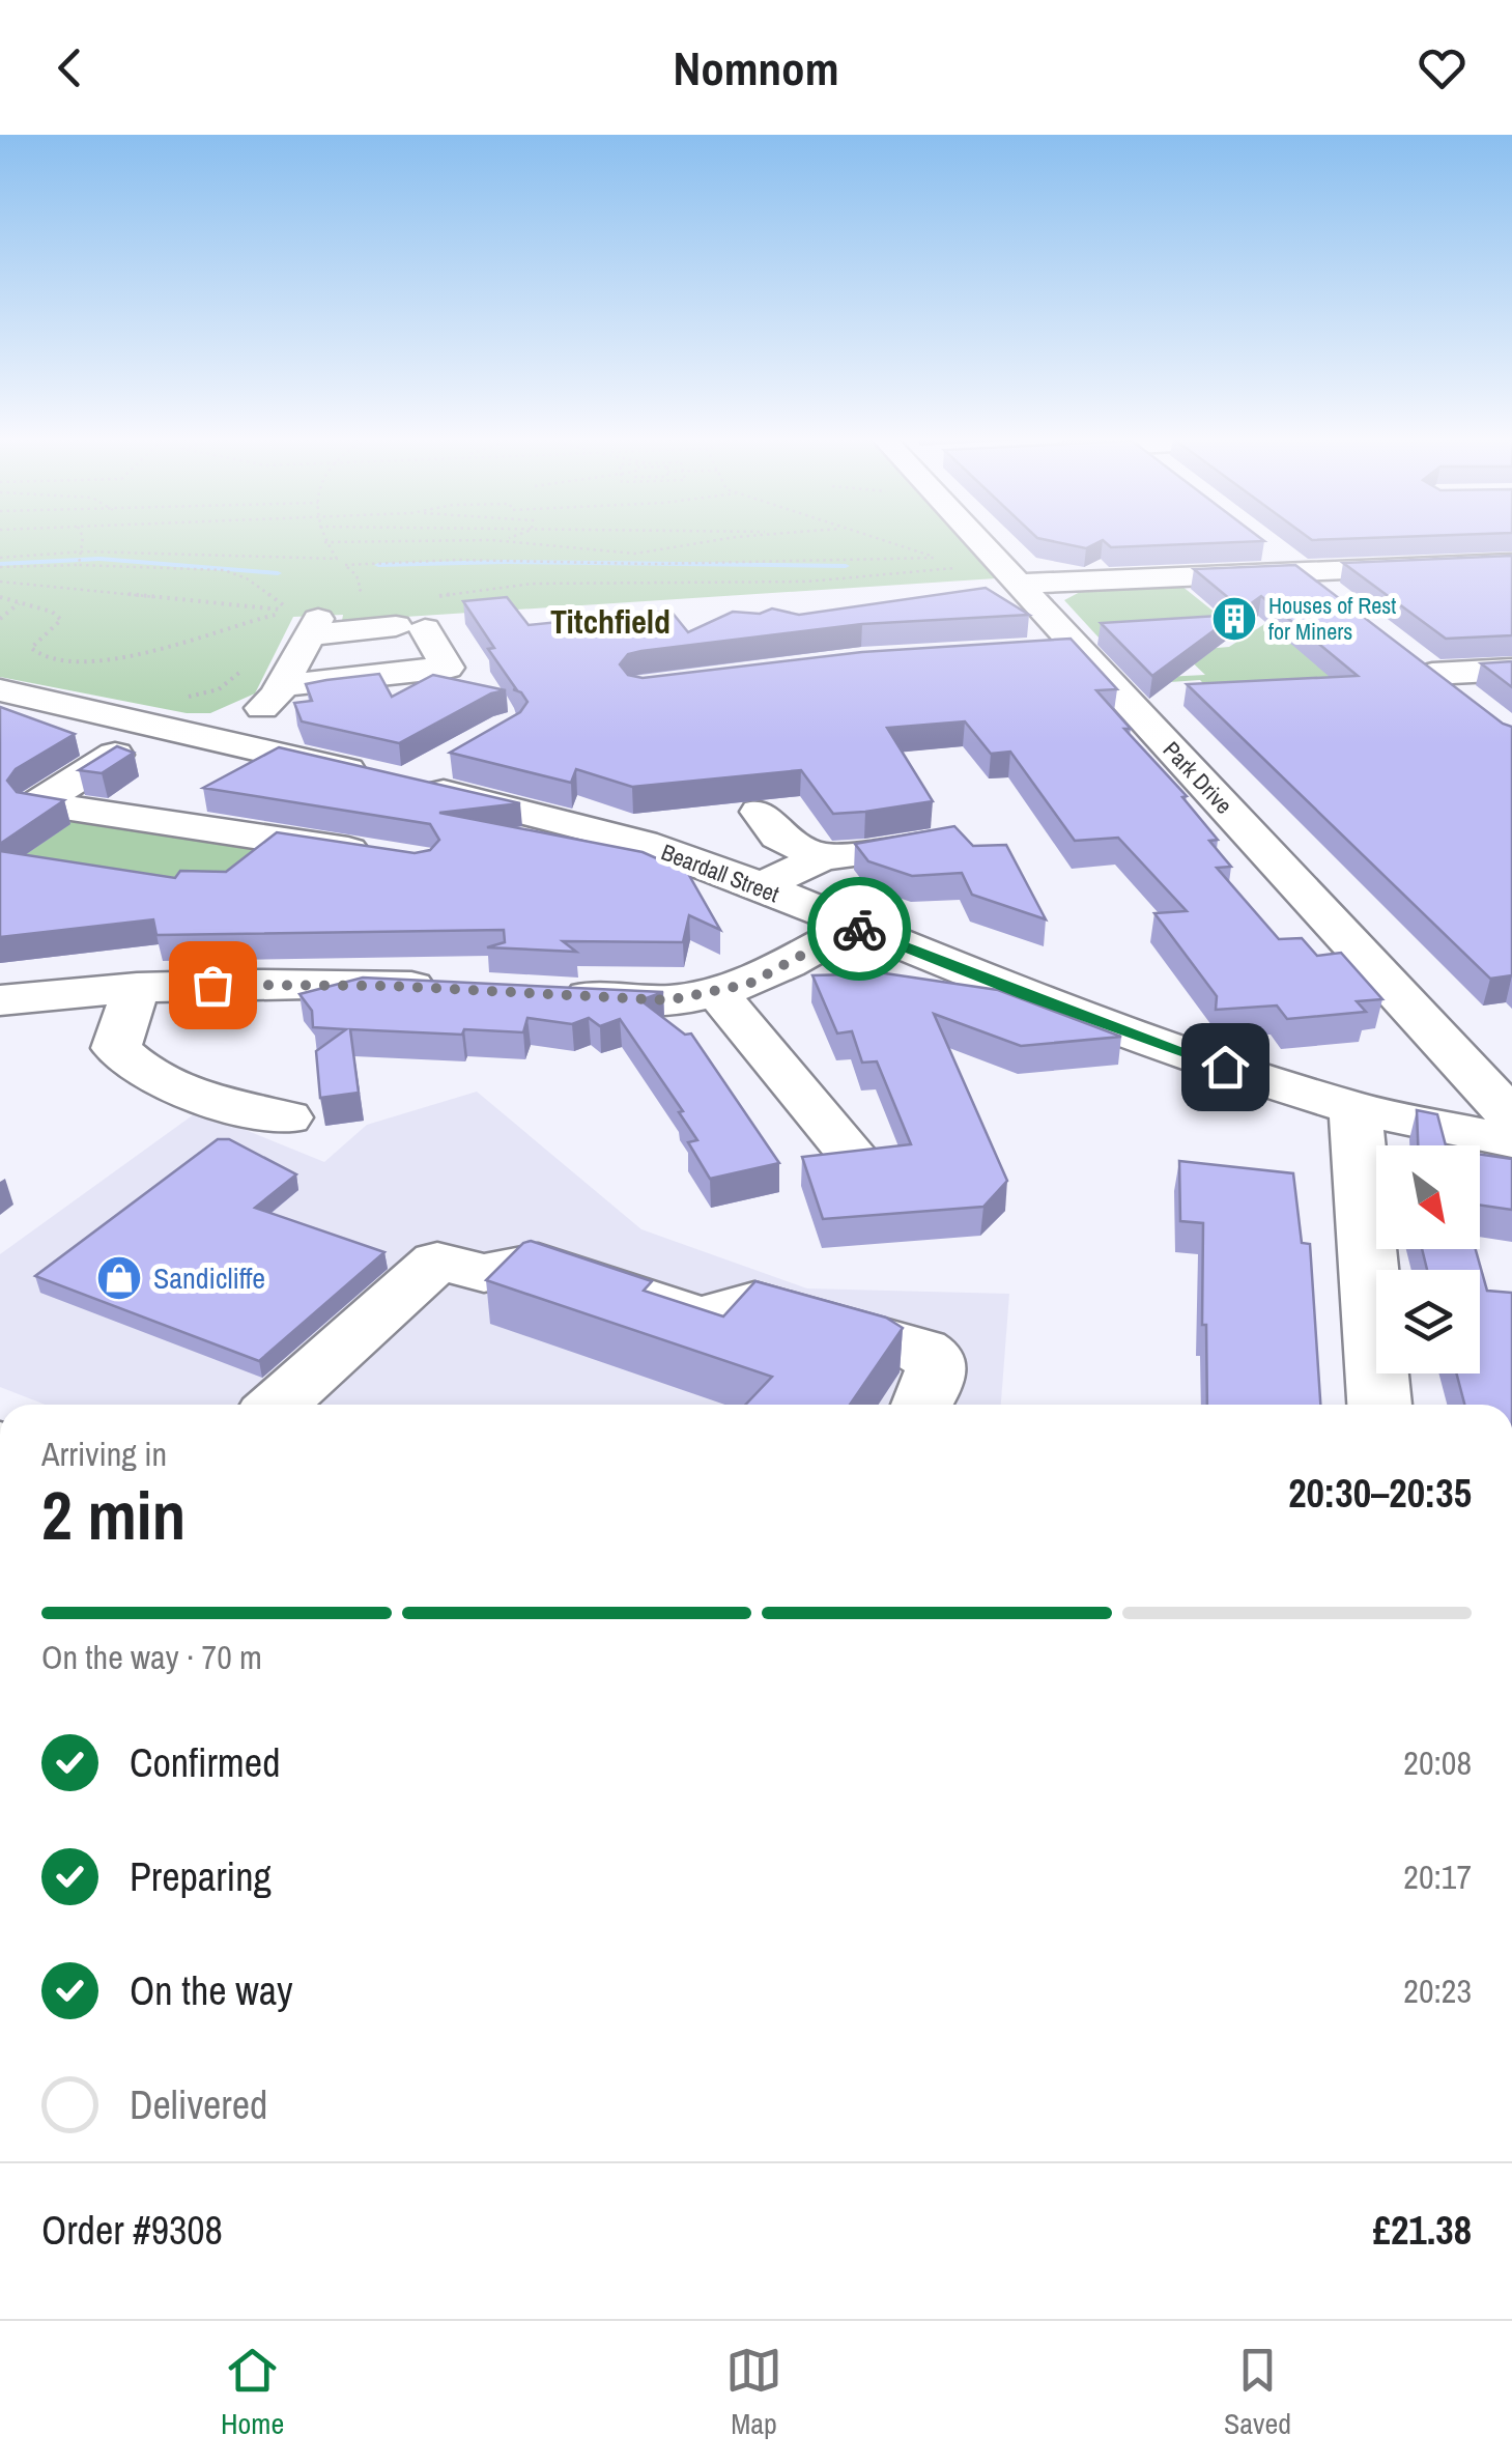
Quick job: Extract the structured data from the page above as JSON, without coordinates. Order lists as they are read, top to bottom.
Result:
{
  "streets": {
    "street": ["Park Drive", "Beardall Street"]
  },
  "districts": ["Titchfield"],
  "places": {
    "building": ["Houses of Rest for Miners"],
    "shop": ["Sandicliffe"]
  },
  "north": "bottom right",
  "page": {
    "header": "Nomnom",
    "heading": ["2 min", "Arriving in", "20:30–20:35"],
    "panel": ["Order #9308", "£21.38"],
    "bar": "On the way · 70 m",
    "list": [
      ["Confirmed", "20:08"],
      ["Preparing", "20:17"],
      ["On the way", "20:23"],
      "Delivered"
    ],
    "tabs": ["Home", "Map", "Saved"]
  }
}
